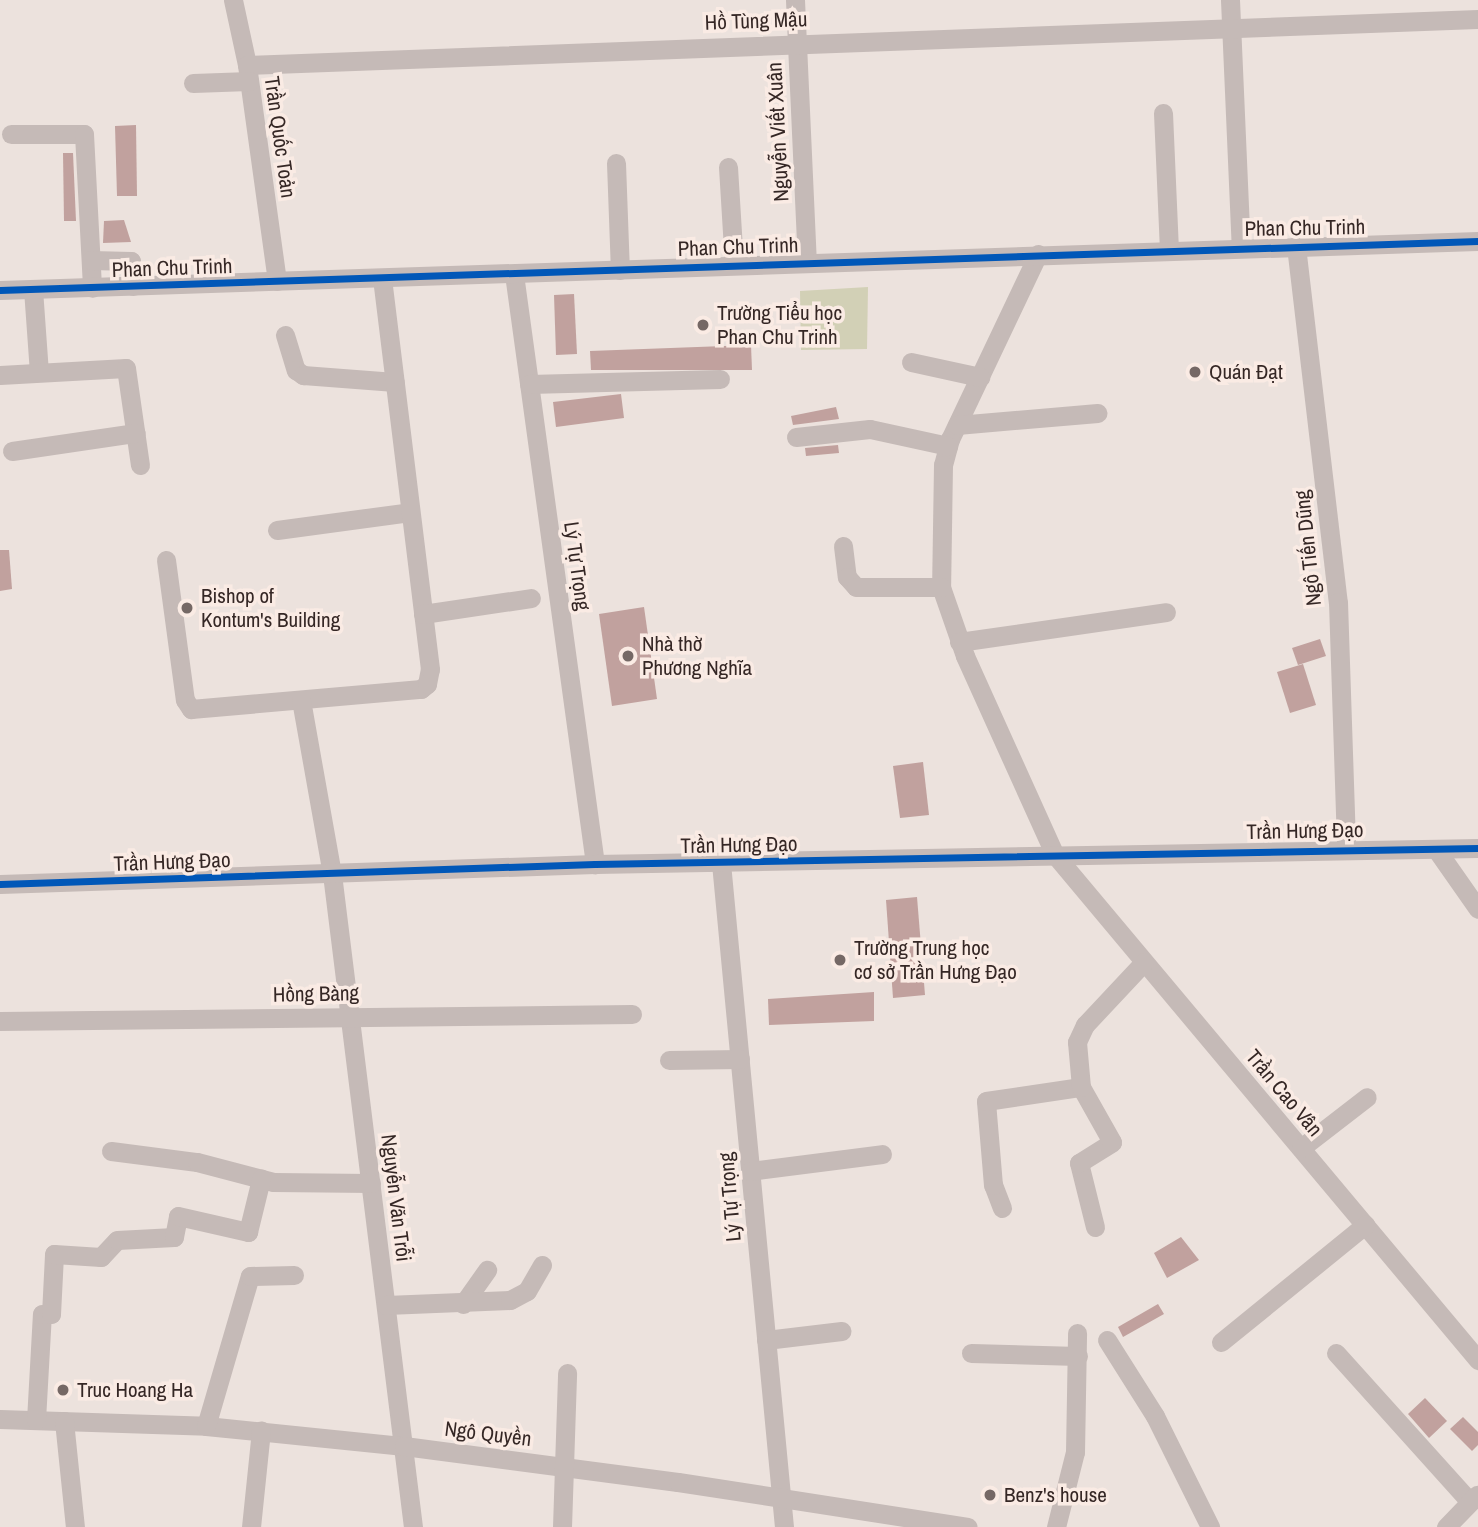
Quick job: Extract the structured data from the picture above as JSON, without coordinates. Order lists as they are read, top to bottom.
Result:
{
  "streets": {
    "street": [
      "Hồ Tùng Mậu",
      "Nguyễn Viết Xuân",
      "Trần Quốc Toản",
      "Phan Chu Trinh",
      "Ngô Tiến Dũng",
      "Lý Tự Trọng",
      "Trần Hưng Đạo",
      "Hồng Bàng",
      "Trần Cao Vân",
      "Nguyễn Văn Trỗi",
      "Ngô Quyền"
    ]
  },
  "crossings": [
    ["Hồ Tùng Mậu", "Nguyễn Viết Xuân"],
    ["Hồ Tùng Mậu", "Trần Quốc Toản"],
    ["Nguyễn Viết Xuân", "Phan Chu Trinh"],
    ["Trần Quốc Toản", "Phan Chu Trinh"],
    ["Phan Chu Trinh", "Ngô Tiến Dũng"],
    ["Phan Chu Trinh", "Lý Tự Trọng"],
    ["Phan Chu Trinh", "Trần Cao Vân"],
    ["Ngô Tiến Dũng", "Trần Hưng Đạo"],
    ["Lý Tự Trọng", "Trần Hưng Đạo"],
    ["Lý Tự Trọng", "Ngô Quyền"],
    ["Trần Hưng Đạo", "Trần Cao Vân"],
    ["Trần Hưng Đạo", "Nguyễn Văn Trỗi"],
    ["Hồng Bàng", "Nguyễn Văn Trỗi"],
    ["Nguyễn Văn Trỗi", "Ngô Quyền"]
  ],
  "places": [
    "Trường Tiểu học Phan Chu Trinh",
    "Quán Đạt",
    "Bishop of Kontum's Building",
    "Nhà thờ Phương Nghĩa",
    "Trường Trung học cơ sở Trần Hưng Đạo",
    "Truc Hoang Ha",
    "Benz's house"
  ]
}
